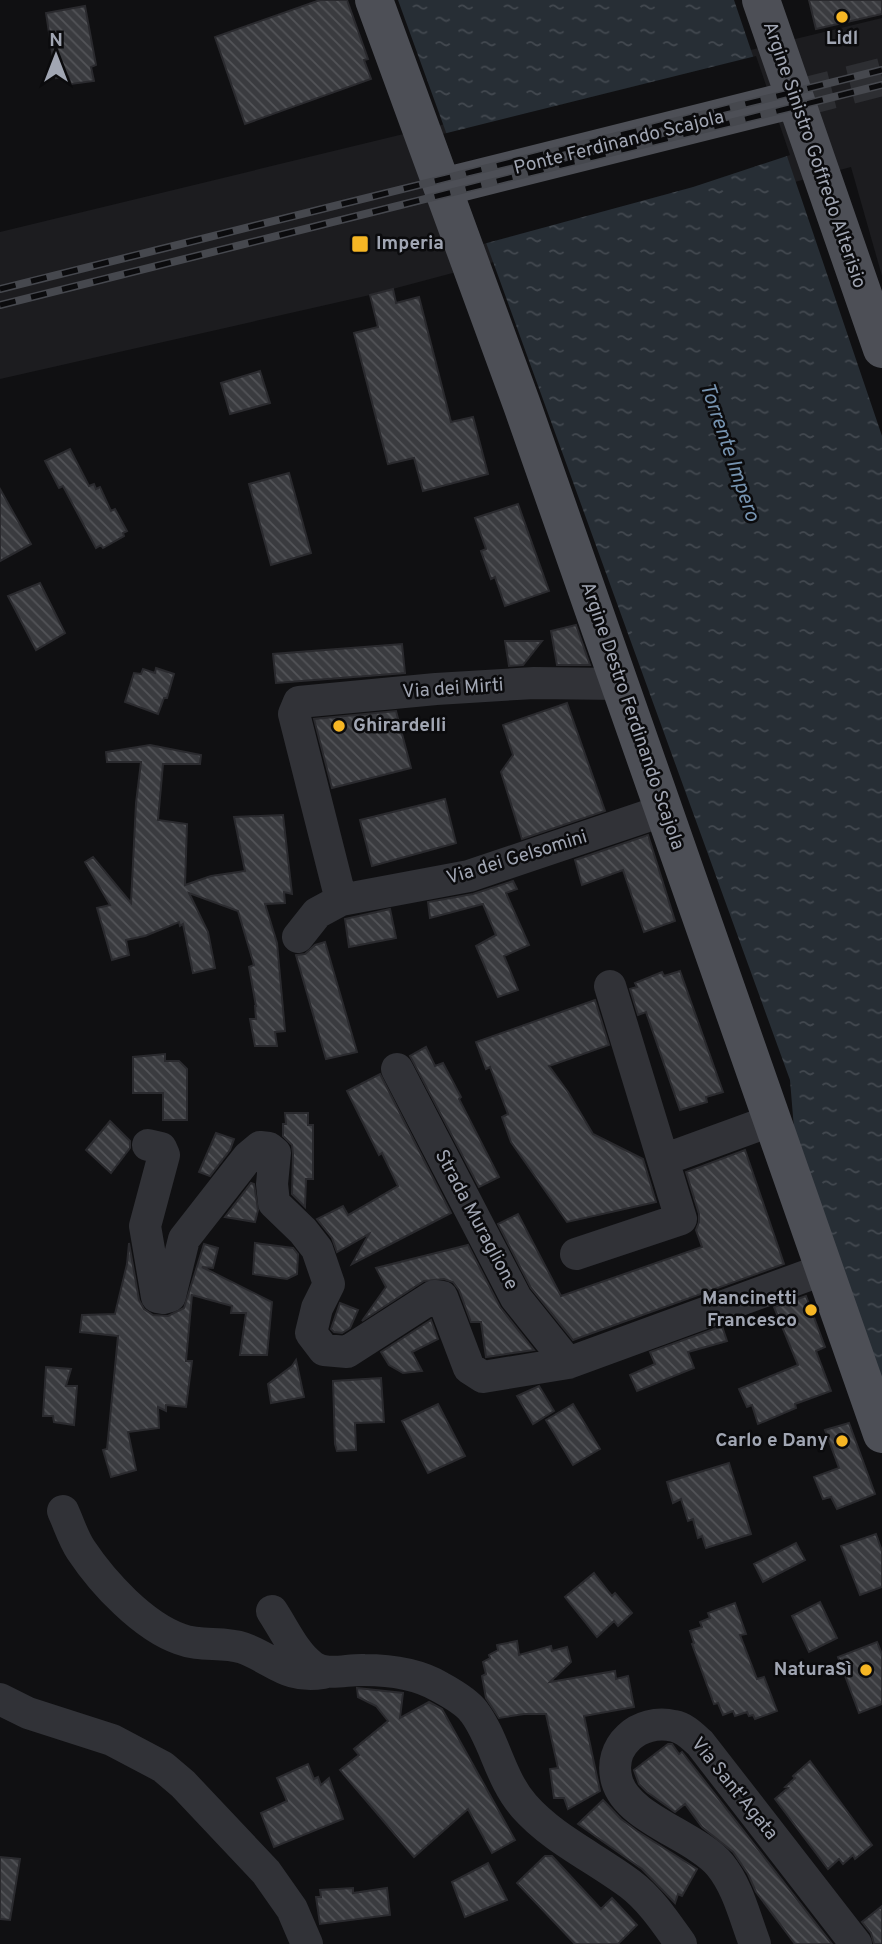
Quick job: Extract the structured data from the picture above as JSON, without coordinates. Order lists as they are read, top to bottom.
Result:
{
  "streets": {
    "main road": ["Ponte Ferdinando Scajola", "Argine Sinistro Goffredo Alterisio", "Argine Destro Ferdinando Scajola"],
    "street": [
      "Via dei Mirti",
      "Via dei Gelsomini",
      "Strada Muraglione",
      "Via Sant'Agata"
    ]
  },
  "crossings": [
    ["Ponte Ferdinando Scajola", "Argine Destro Ferdinando Scajola"],
    ["Via dei Mirti", "Argine Destro Ferdinando Scajola"],
    ["Via dei Mirti", "Via dei Gelsomini"],
    ["Argine Destro Ferdinando Scajola", "Via dei Gelsomini"]
  ],
  "water": ["Torrente Impero"],
  "places": {
    "other": [
      "Lidl",
      "Ghirardelli",
      "Mancinetti Francesco",
      "Carlo e Dany",
      "NaturaSì"
    ],
    "transit": ["Imperia"]
  },
  "north": "top"
}
